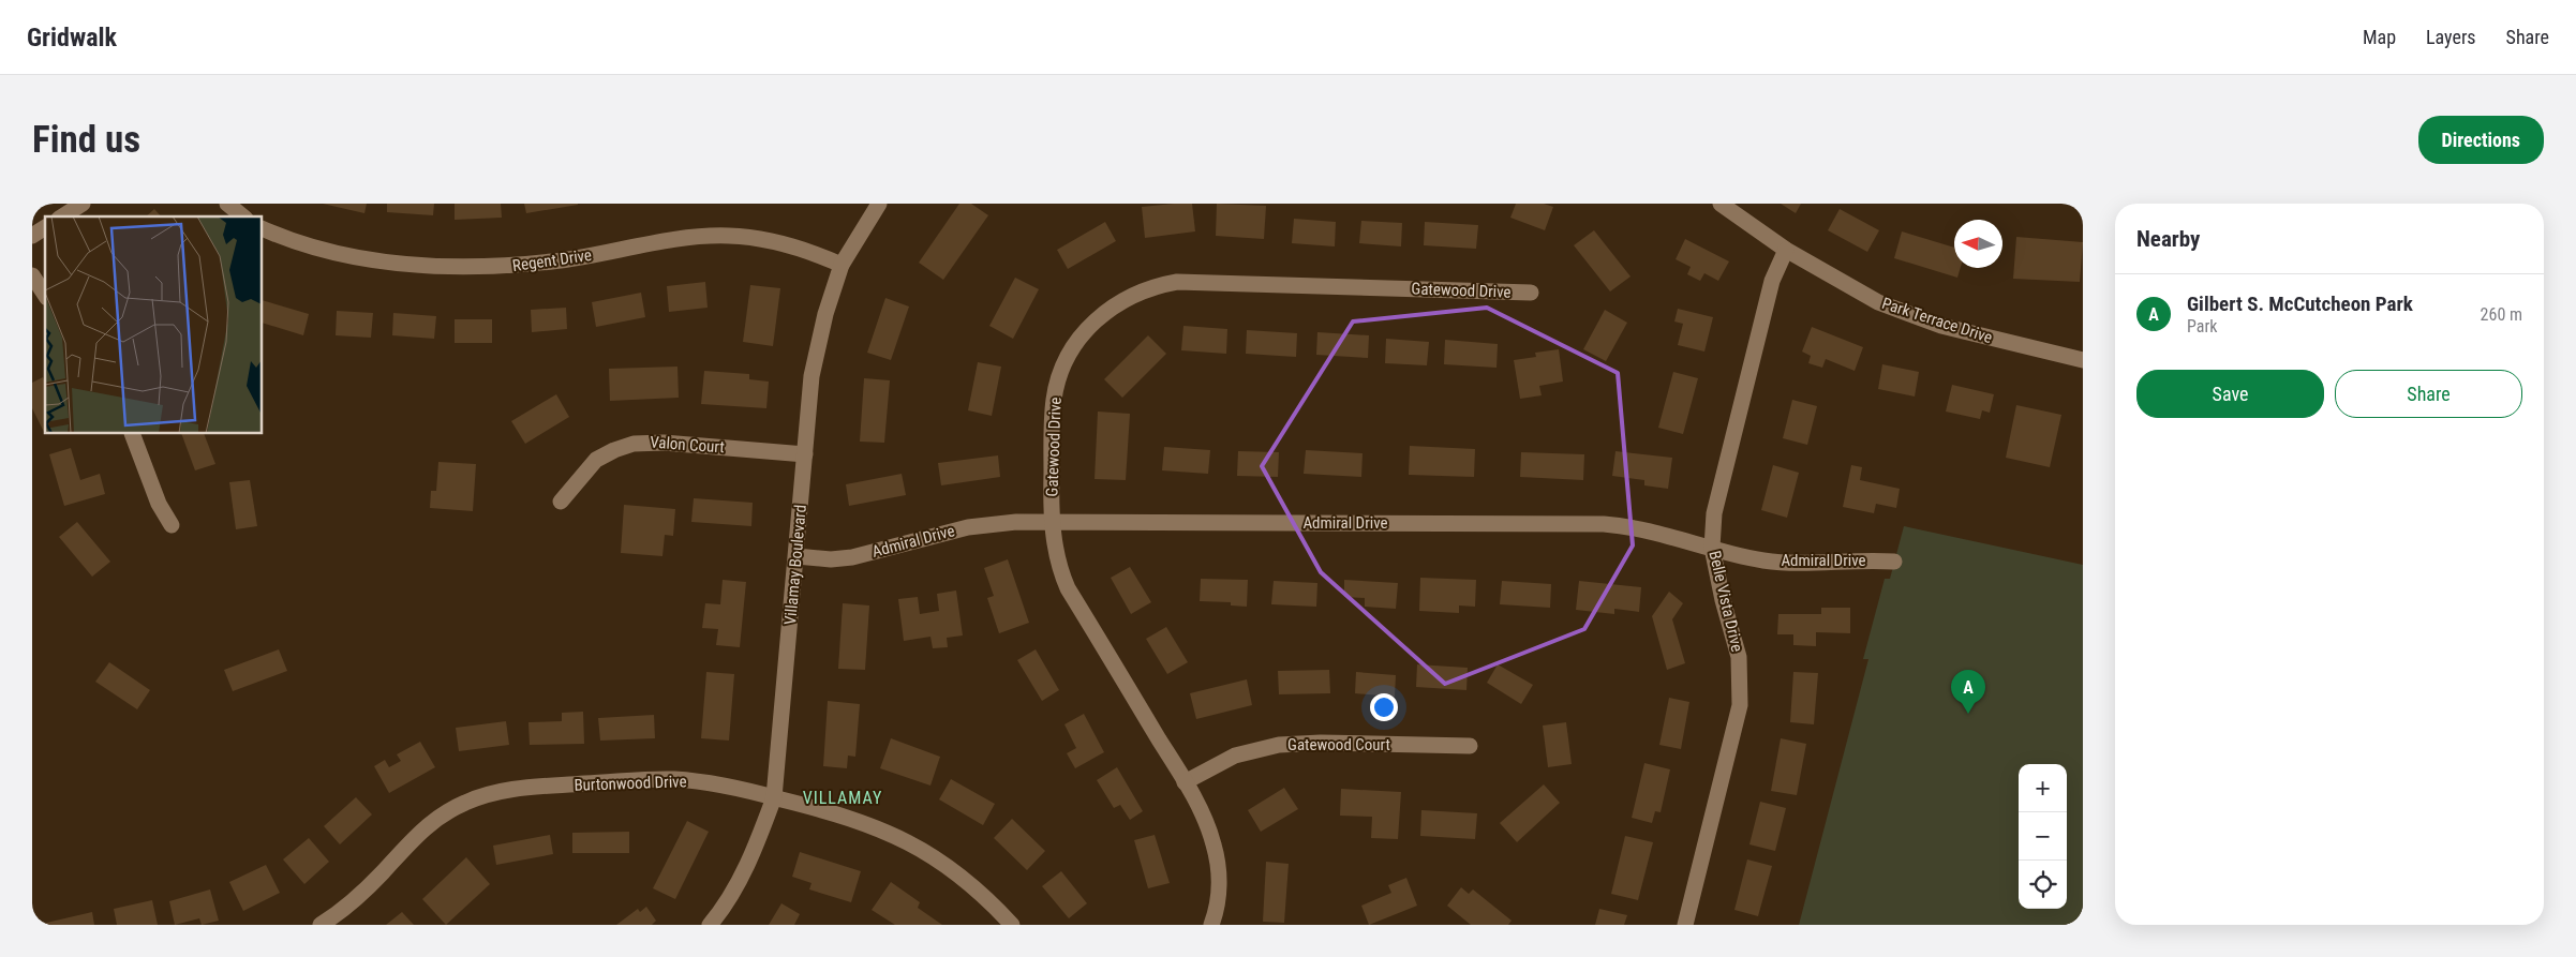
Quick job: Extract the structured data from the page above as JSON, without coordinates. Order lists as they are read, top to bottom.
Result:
{
  "streets": {
    "street": [
      "Regent Drive",
      "Gatewood Drive",
      "Park Terrace Drive",
      "Valon Court",
      "Admiral Drive",
      "Villamay Boulevard",
      "Belle Vista Drive",
      "Gatewood Court",
      "Burtonwood Drive"
    ]
  },
  "crossings": [
    ["Regent Drive", "Villamay Boulevard"],
    ["Gatewood Drive", "Admiral Drive"],
    ["Gatewood Drive", "Gatewood Court"],
    ["Park Terrace Drive", "Belle Vista Drive"],
    ["Valon Court", "Villamay Boulevard"],
    ["Admiral Drive", "Villamay Boulevard"],
    ["Admiral Drive", "Belle Vista Drive"],
    ["Villamay Boulevard", "Burtonwood Drive"]
  ],
  "districts": ["VILLAMAY"],
  "north": "left",
  "page": {
    "header": "Gridwalk",
    "nav": ["Map", "Layers", "Share"],
    "buttons": [
      "Directions",
      ["Save", "Share"]
    ],
    "title": "Find us",
    "heading": "Nearby",
    "list": [
      {
        "mark": "A",
        "name": "Gilbert S. McCutcheon Park",
        "note": "Park",
        "value": "260 m"
      }
    ],
    "pins": "A",
    "map_buttons": ["+", "−"]
  }
}
